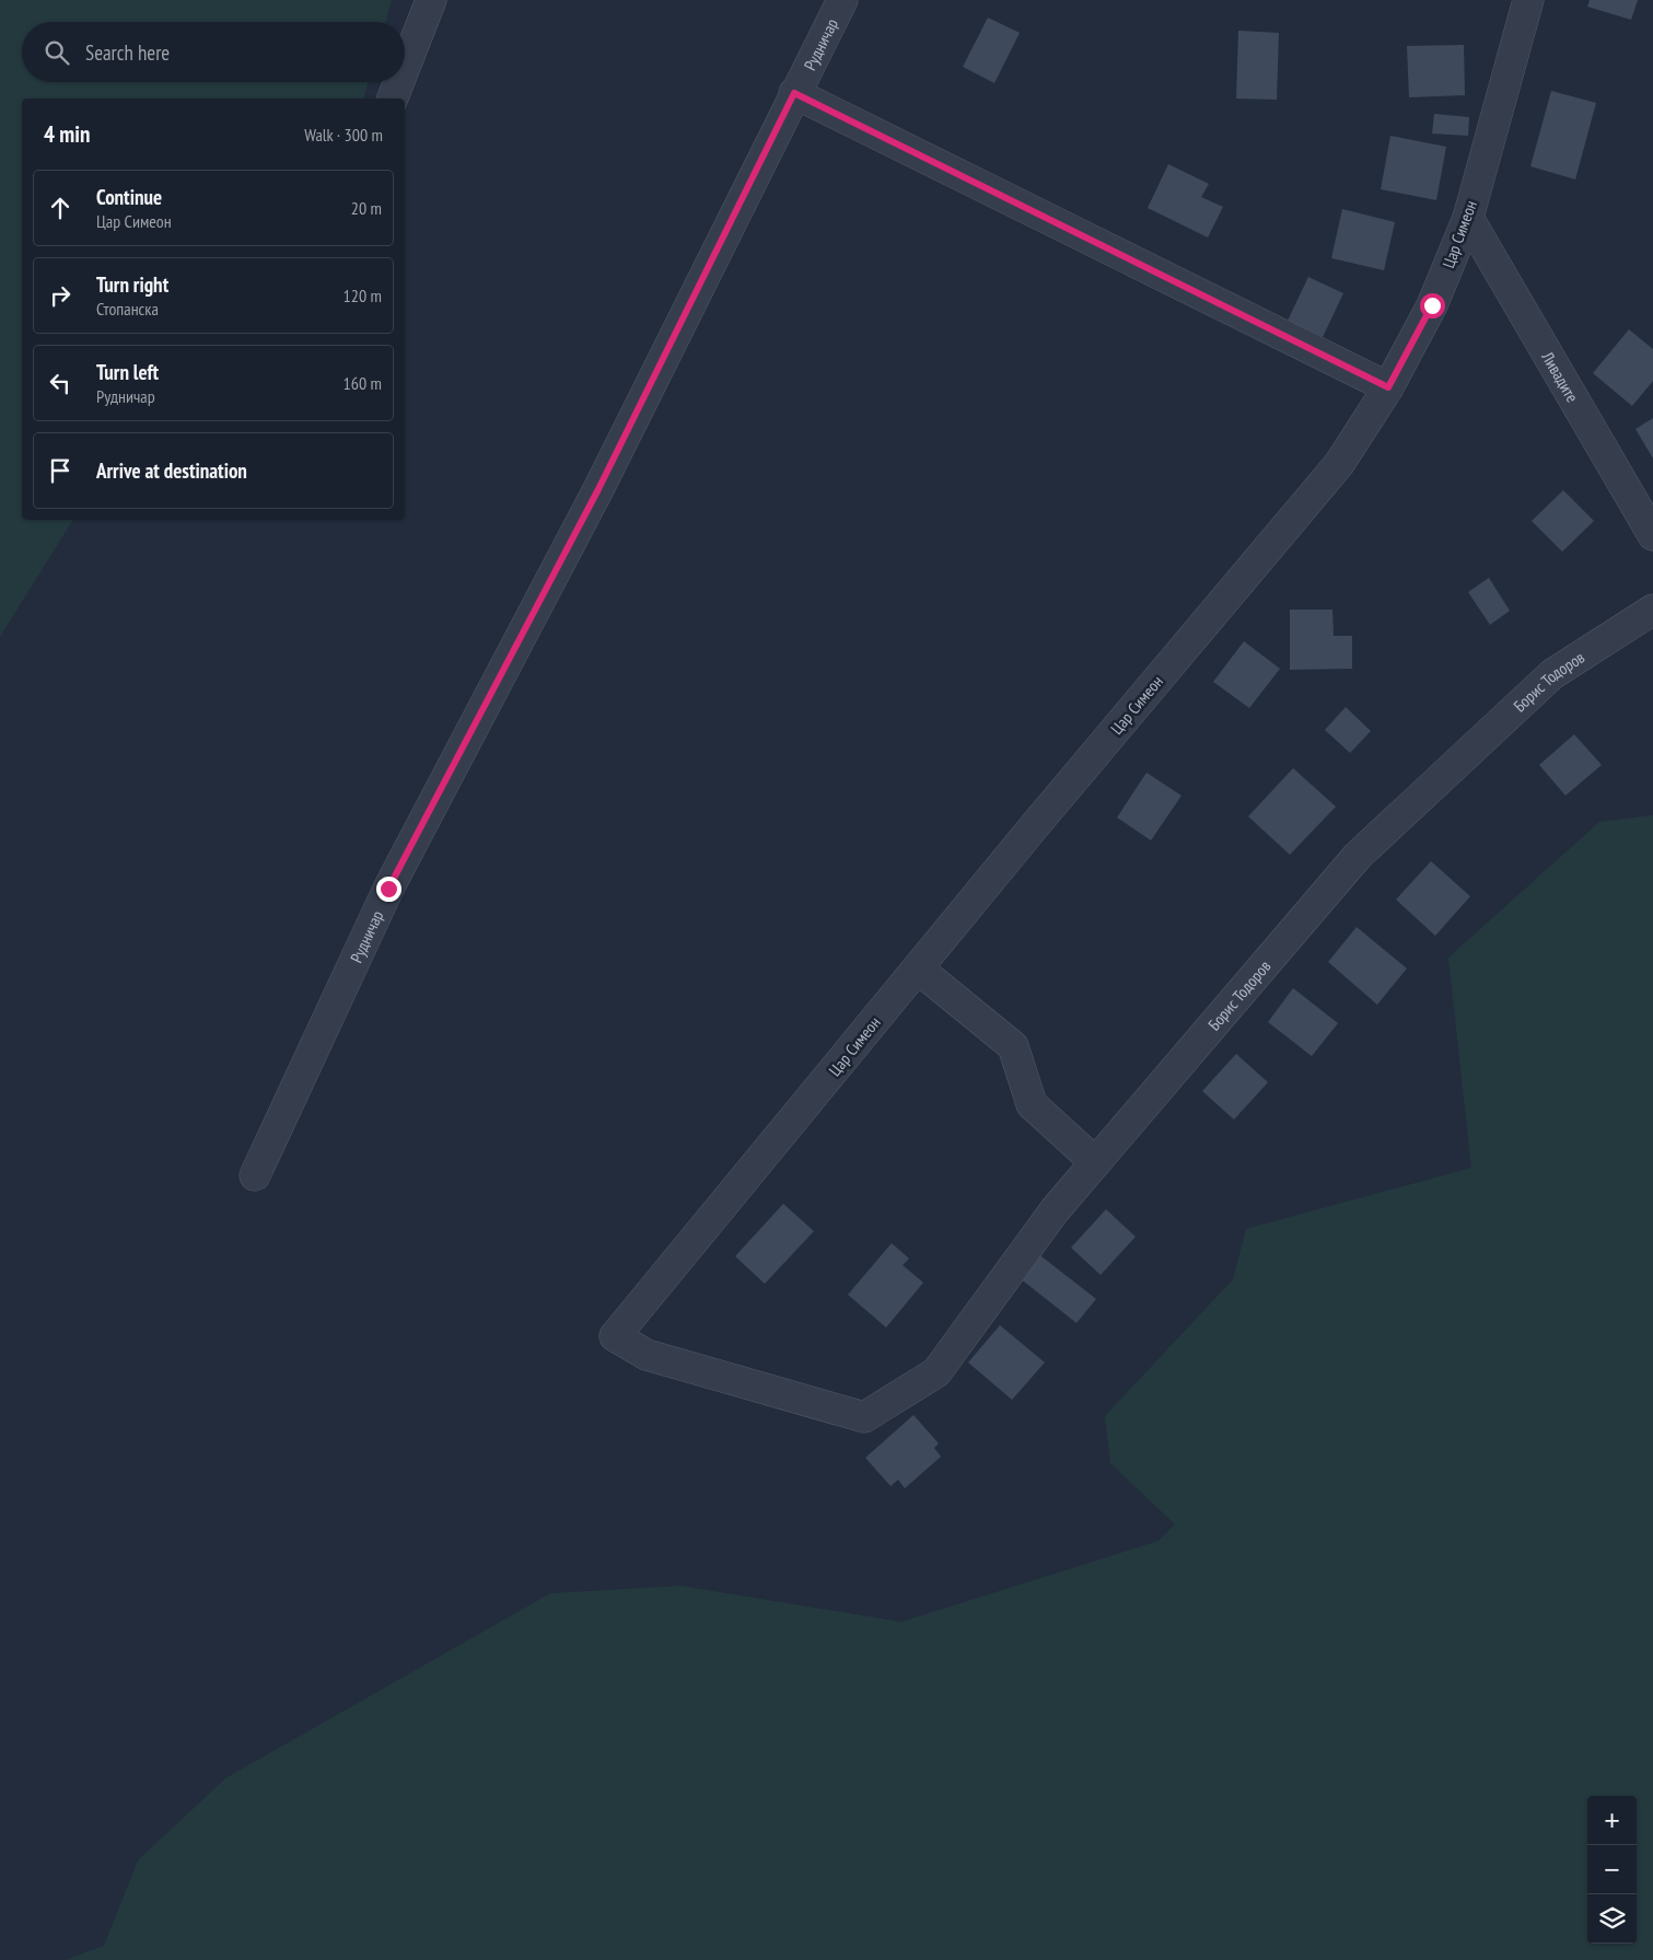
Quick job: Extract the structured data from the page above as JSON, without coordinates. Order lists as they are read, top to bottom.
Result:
{
  "streets": {
    "street": [
      "Рудничар",
      "Цар Симеон",
      "Ливадите",
      "Борис Тодоров"
    ]
  },
  "crossings": [
    ["Цар Симеон", "Ливадите"],
    ["Цар Симеон", "Борис Тодоров"]
  ],
  "page": {
    "search": "Search here",
    "heading": ["4 min", "Walk · 300 m"],
    "list": [
      ["Continue", "Цар Симеон", "20 m"],
      ["Turn right", "Стопанска", "120 m"],
      ["Turn left", "Рудничар", "160 m"],
      "Arrive at destination"
    ],
    "map_buttons": ["+", "−"]
  }
}
